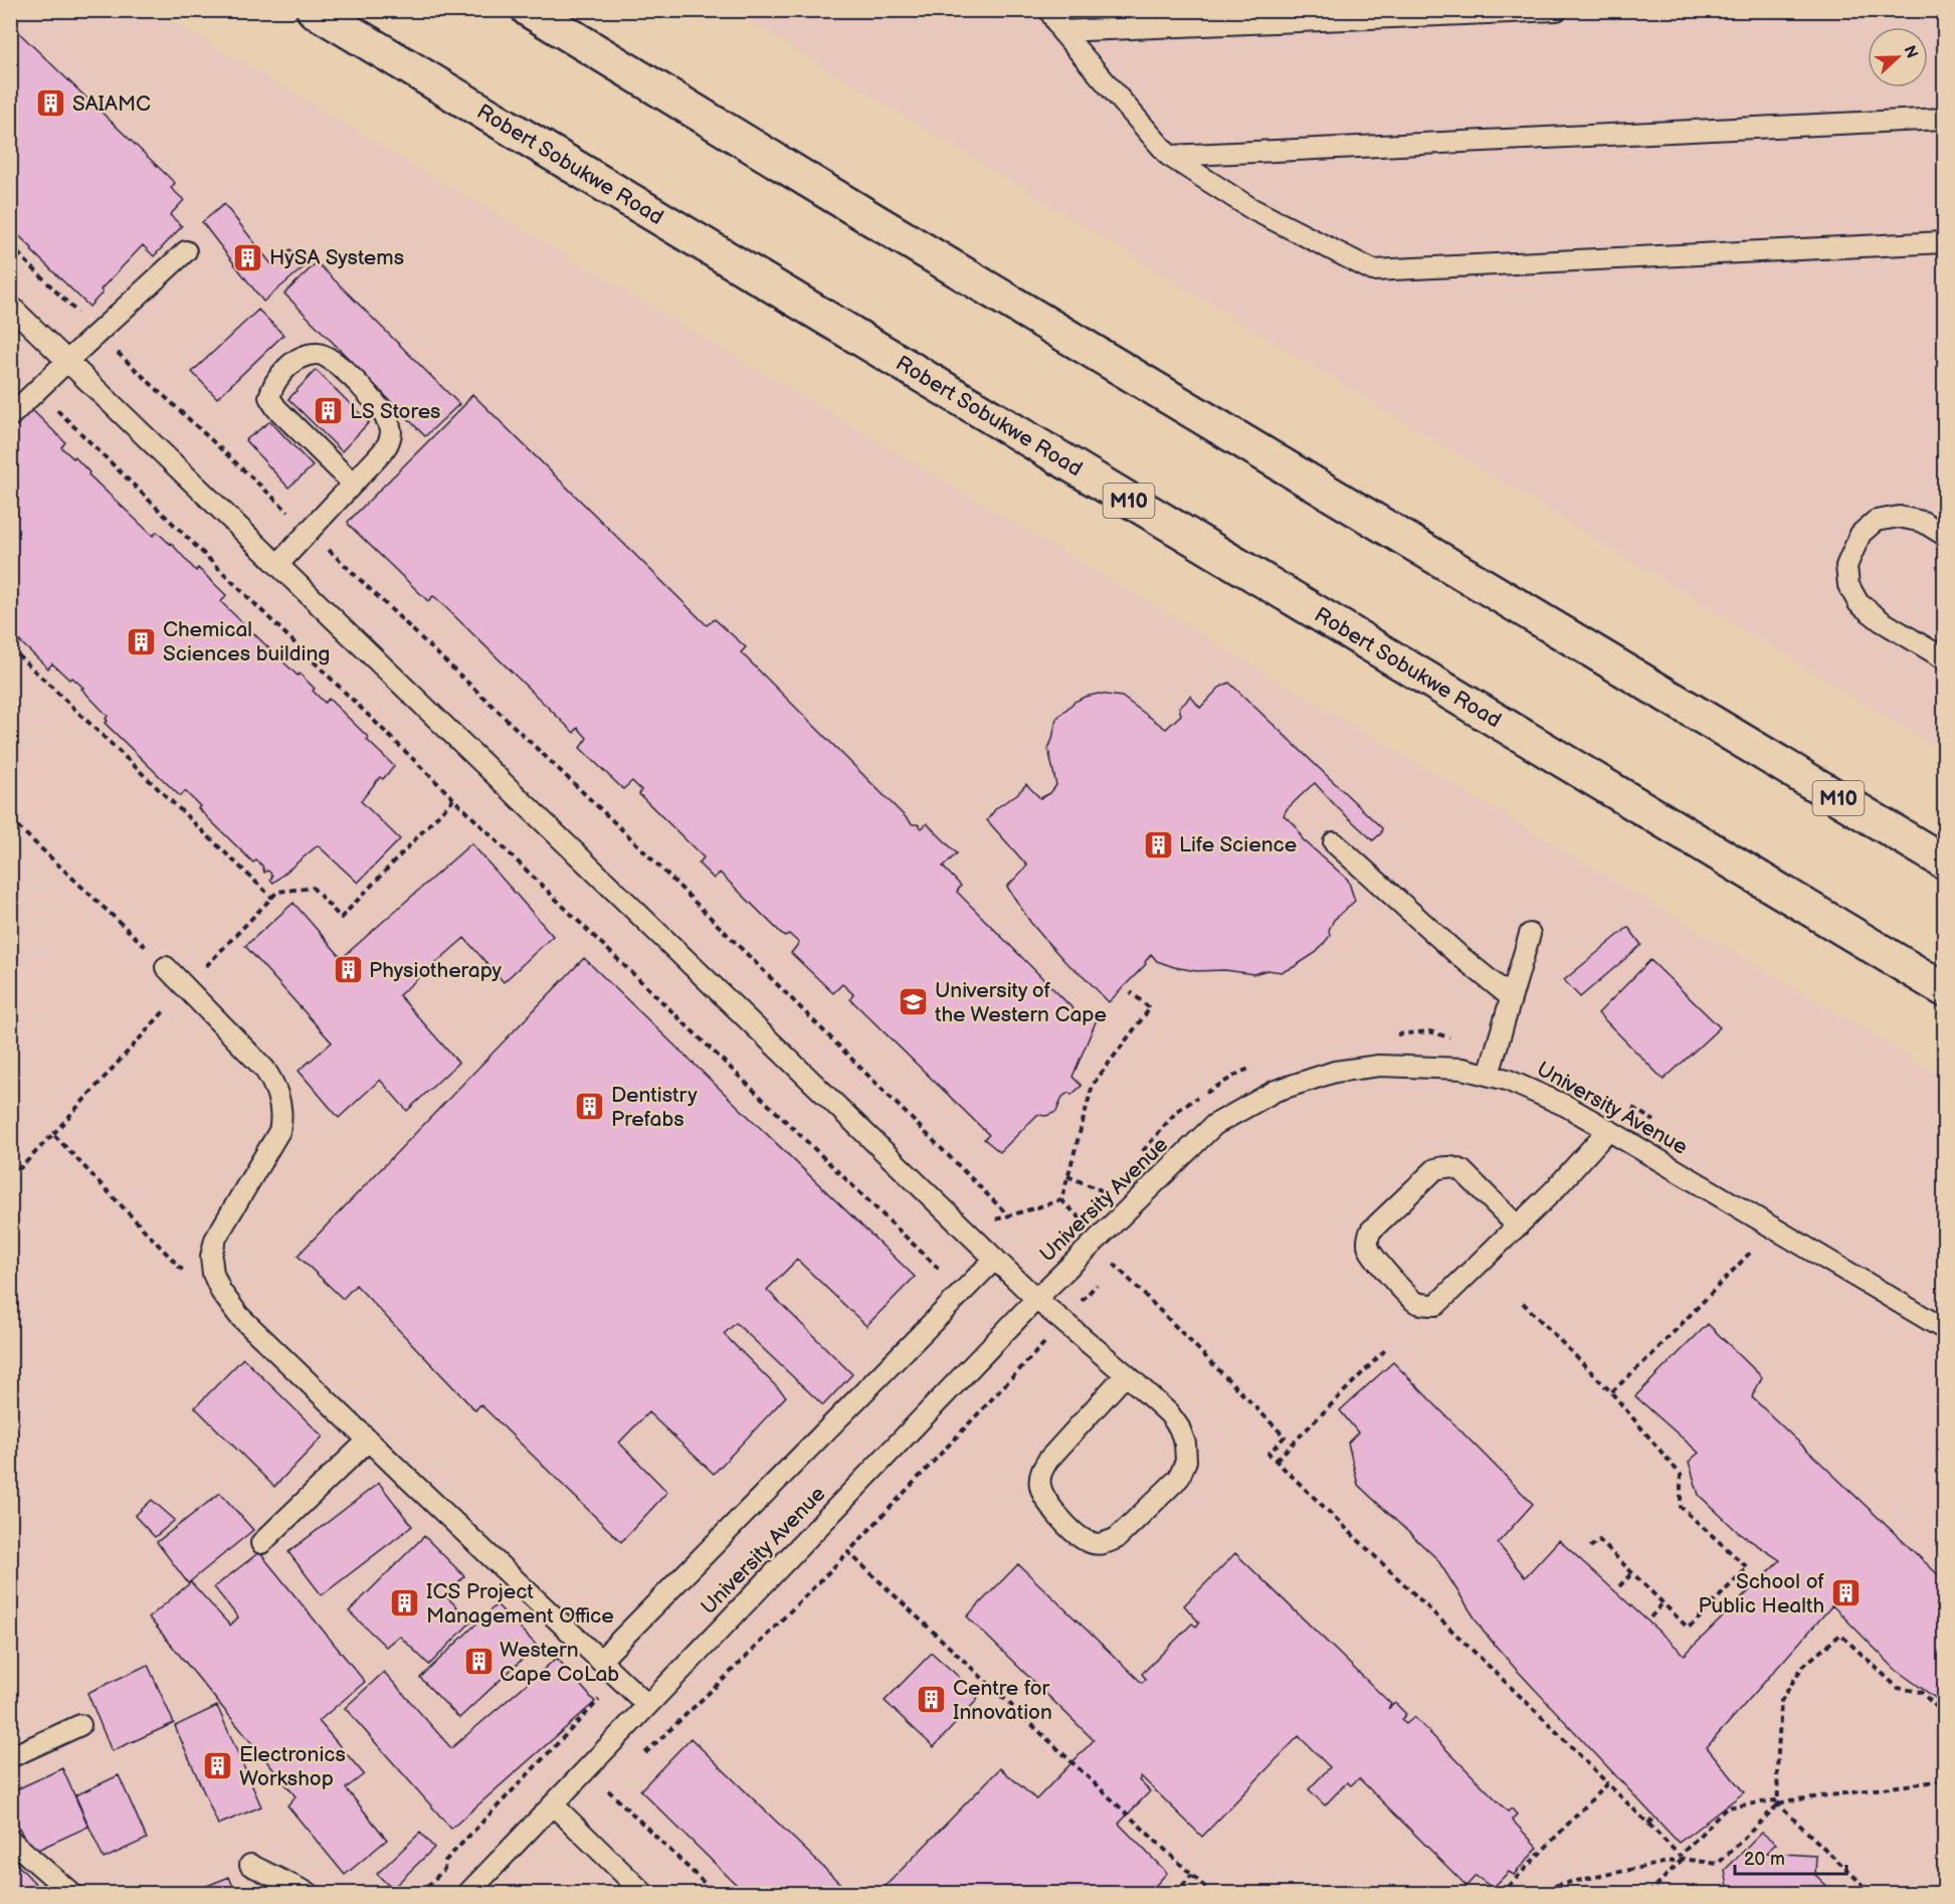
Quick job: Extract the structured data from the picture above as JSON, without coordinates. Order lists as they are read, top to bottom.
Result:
{
  "streets": {
    "main road": ["Robert Sobukwe Road", "M10"],
    "lane": ["University Avenue"]
  },
  "places": {
    "building": [
      "SAIAMC",
      "HySA Systems",
      "LS Stores",
      "Chemical Sciences building",
      "Life Science",
      "Physiotherapy",
      "Dentistry Prefabs",
      "School of Public Health",
      "ICS Project Management Office",
      "Western Cape CoLab",
      "Centre for Innovation",
      "Electronics Workshop"
    ],
    "school or university": ["University of the Western Cape"]
  },
  "scale_bar": "20 m",
  "north": "right"
}
